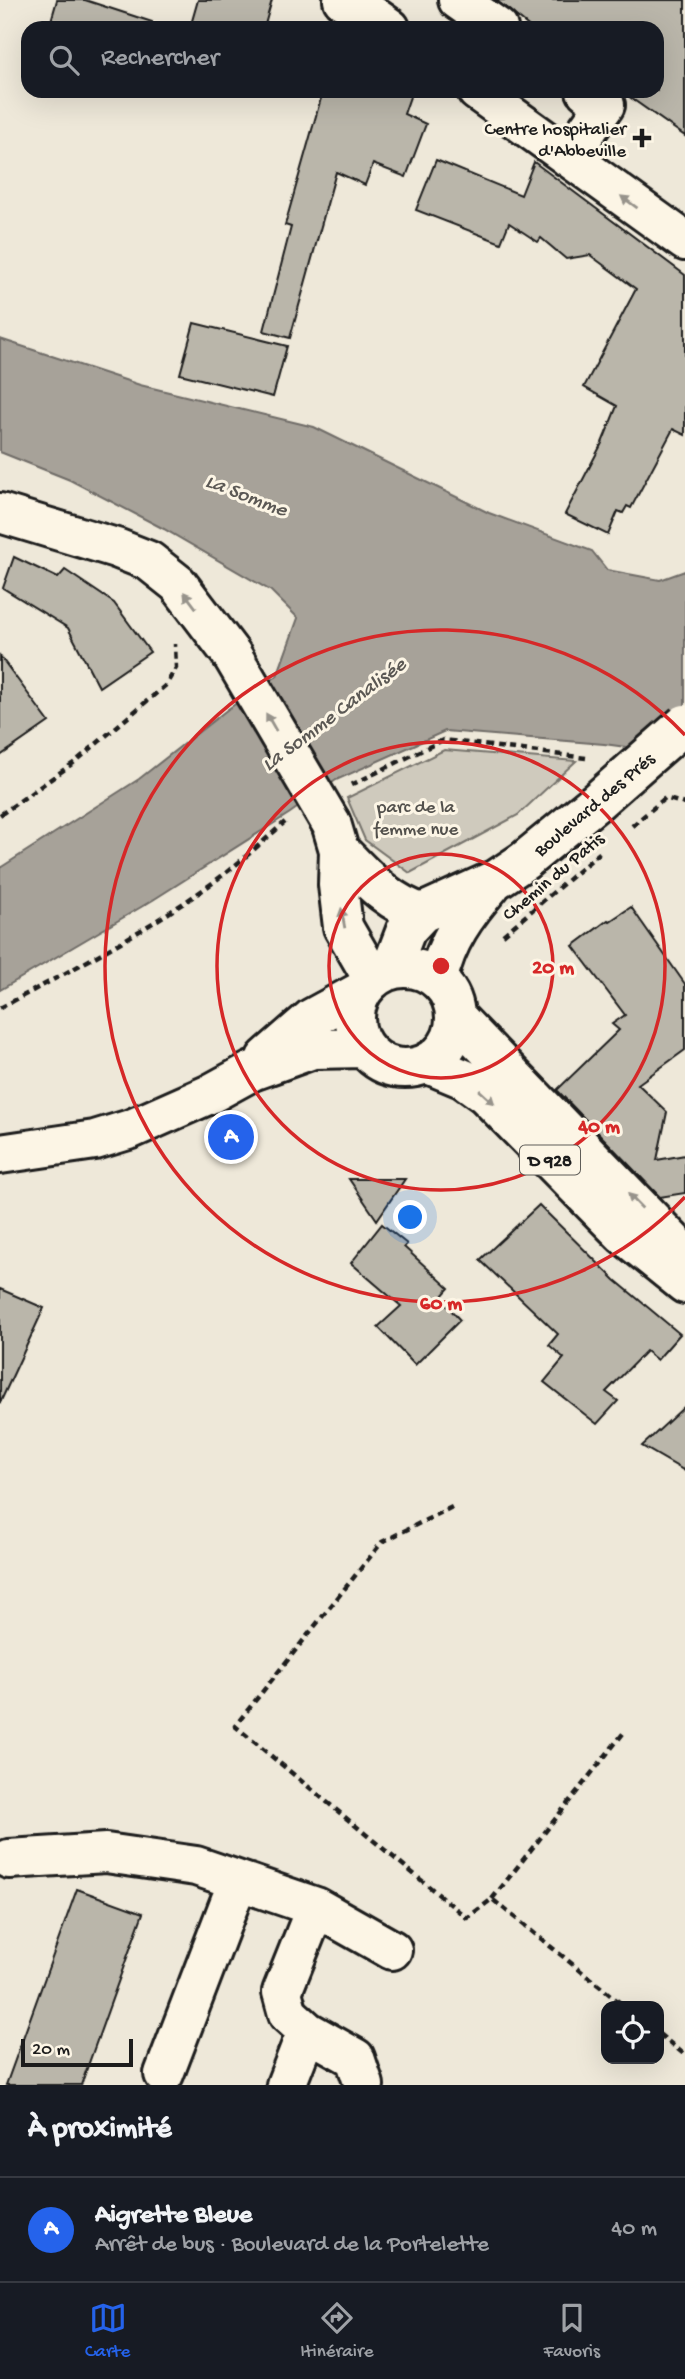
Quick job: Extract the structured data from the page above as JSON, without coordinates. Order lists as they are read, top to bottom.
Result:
{
  "streets": {
    "main road": ["Boulevard des Prés", "D 928"],
    "path": ["Chemin du Patis"]
  },
  "crossings": [
    ["Boulevard des Prés", "D 928"]
  ],
  "water": ["La Somme", "La Somme Canalisée"],
  "parks": ["parc de la femme nue"],
  "places": {
    "health": ["Centre hospitalier d'Abbeville"]
  },
  "scale_bar": "20 m",
  "page": {
    "search": "Rechercher",
    "pins": "A",
    "scale": "20 m",
    "heading": "À proximité",
    "list": [
      {
        "mark": "A",
        "name": "Aigrette Bleue",
        "note": "Arrêt de bus · Boulevard de la Portelette",
        "value": "40 m"
      }
    ],
    "nav": ["Carte", "Itinéraire", "Favoris"]
  },
  "rings": ["20 m", "40 m", "60 m"]
}
